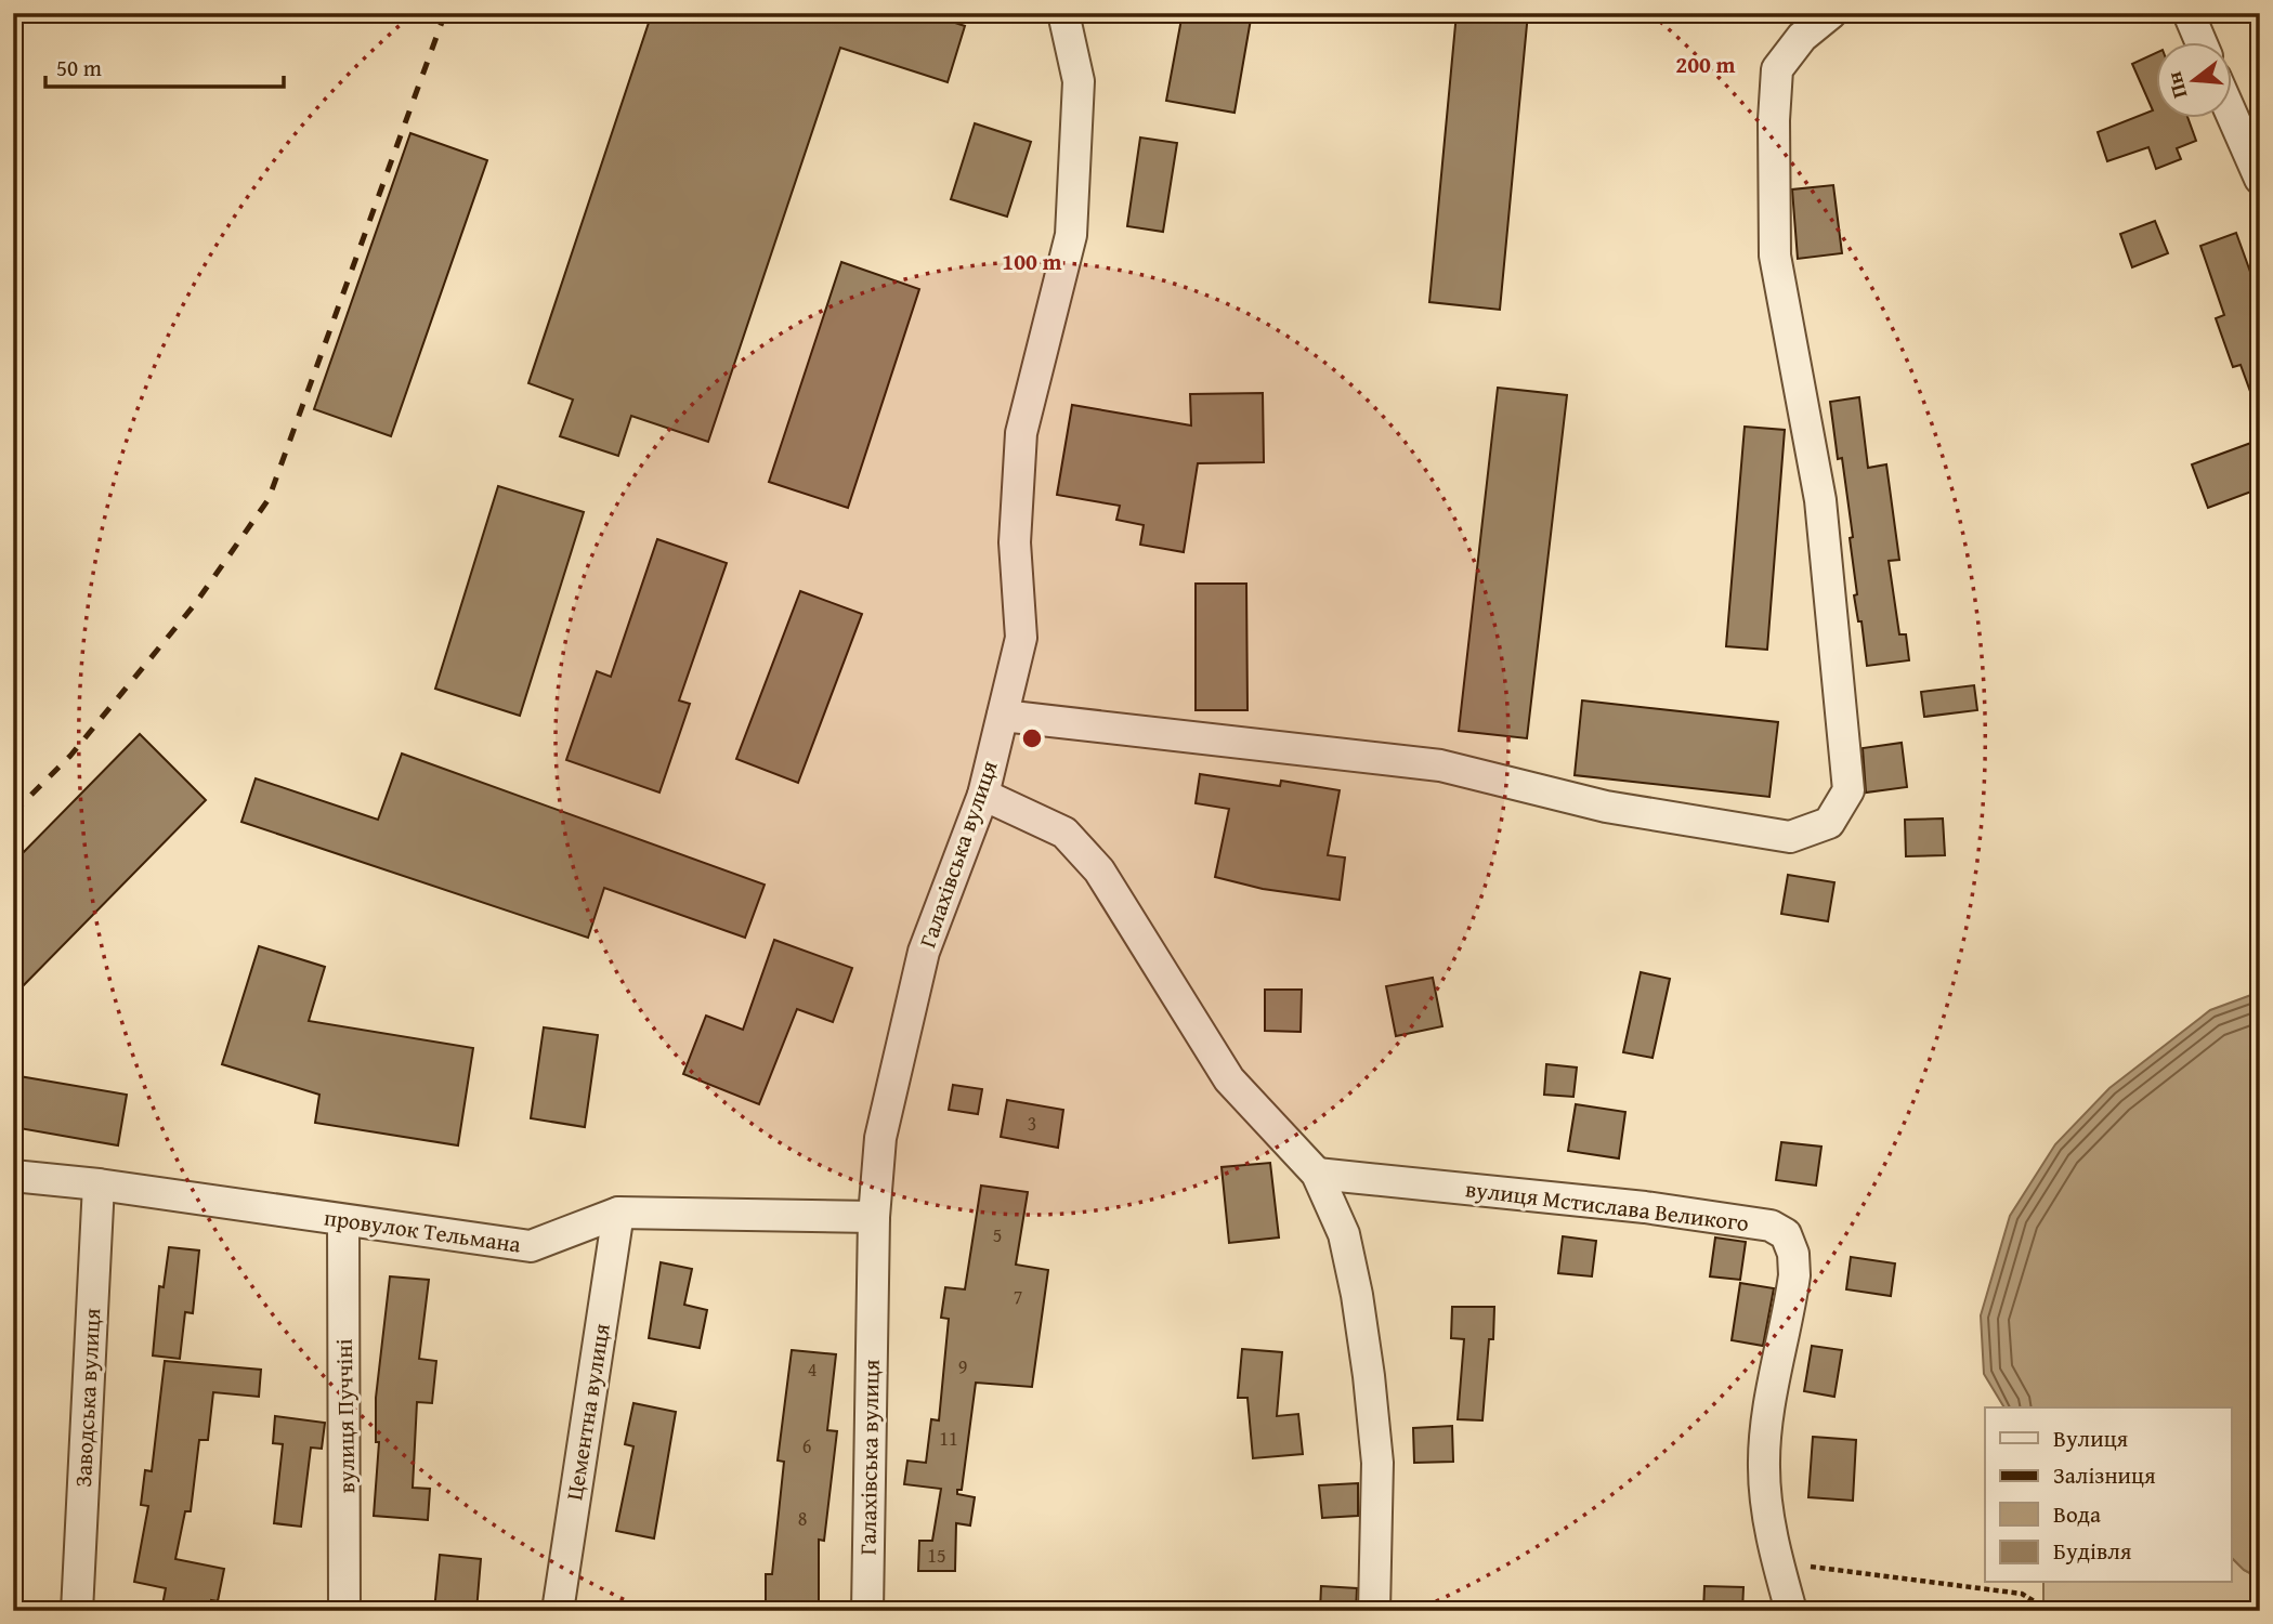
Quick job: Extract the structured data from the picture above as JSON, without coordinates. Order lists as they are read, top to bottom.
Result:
{
  "streets": {
    "street": [
      "Галахівська вулиця",
      "вулиця Мстислава Великого",
      "провулок Тельмана",
      "Заводська вулиця",
      "Цементна вулиця",
      "вулиця Пуччіні"
    ]
  },
  "crossings": [
    ["Галахівська вулиця", "провулок Тельмана"],
    ["провулок Тельмана", "Заводська вулиця"],
    ["провулок Тельмана", "Цементна вулиця"],
    ["провулок Тельмана", "вулиця Пуччіні"]
  ],
  "house_numbers": [
    "3",
    "5",
    "7",
    "9",
    "4",
    "11",
    "6",
    "8",
    "15"
  ],
  "legend": [
    "Вулиця",
    "Залізниця",
    "Вода",
    "Будівля"
  ],
  "scale_bar": "50 m",
  "north": "left",
  "rings": ["200 m", "100 m"]
}
